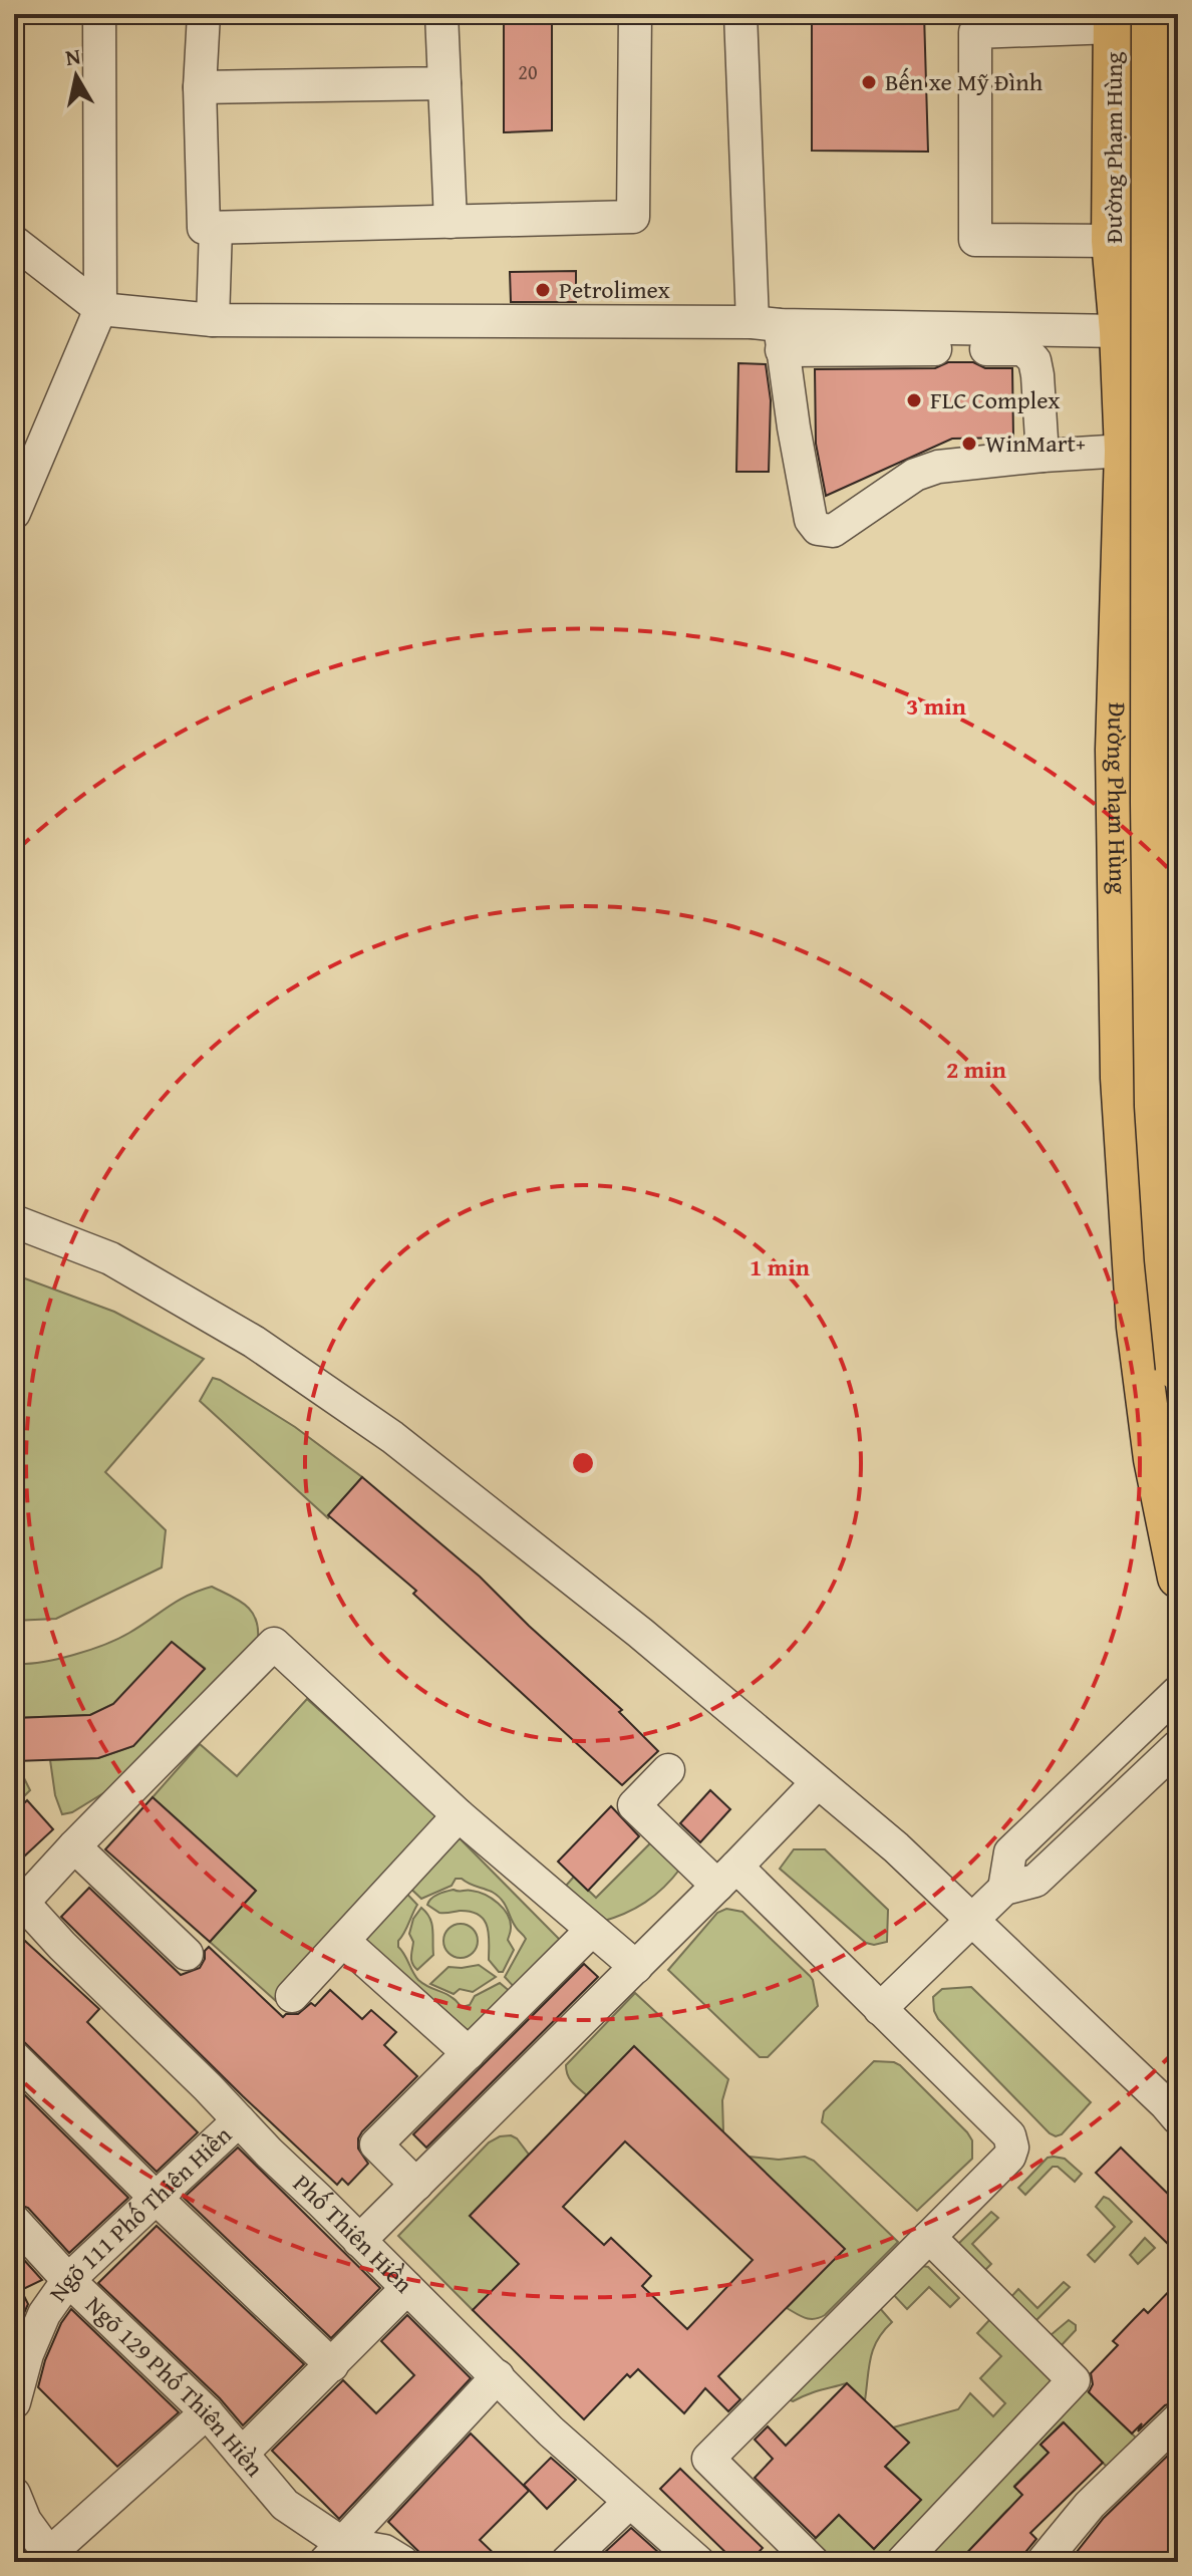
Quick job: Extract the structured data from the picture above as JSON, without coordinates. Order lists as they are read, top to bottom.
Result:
{
  "streets": {
    "main road": ["Đường Phạm Hùng"],
    "street": ["Ngõ 111 Phố Thiên Hiền", "Phố Thiên Hiền", "Ngõ 129 Phố Thiên Hiền"]
  },
  "crossings": [
    ["Ngõ 111 Phố Thiên Hiền", "Phố Thiên Hiền"],
    ["Ngõ 111 Phố Thiên Hiền", "Ngõ 129 Phố Thiên Hiền"]
  ],
  "places": [
    "Bến xe Mỹ Đình",
    "Petrolimex",
    "FLC Complex",
    "WinMart+"
  ],
  "house_numbers": ["20"],
  "north": "top",
  "rings": ["3 min", "2 min", "1 min"]
}
